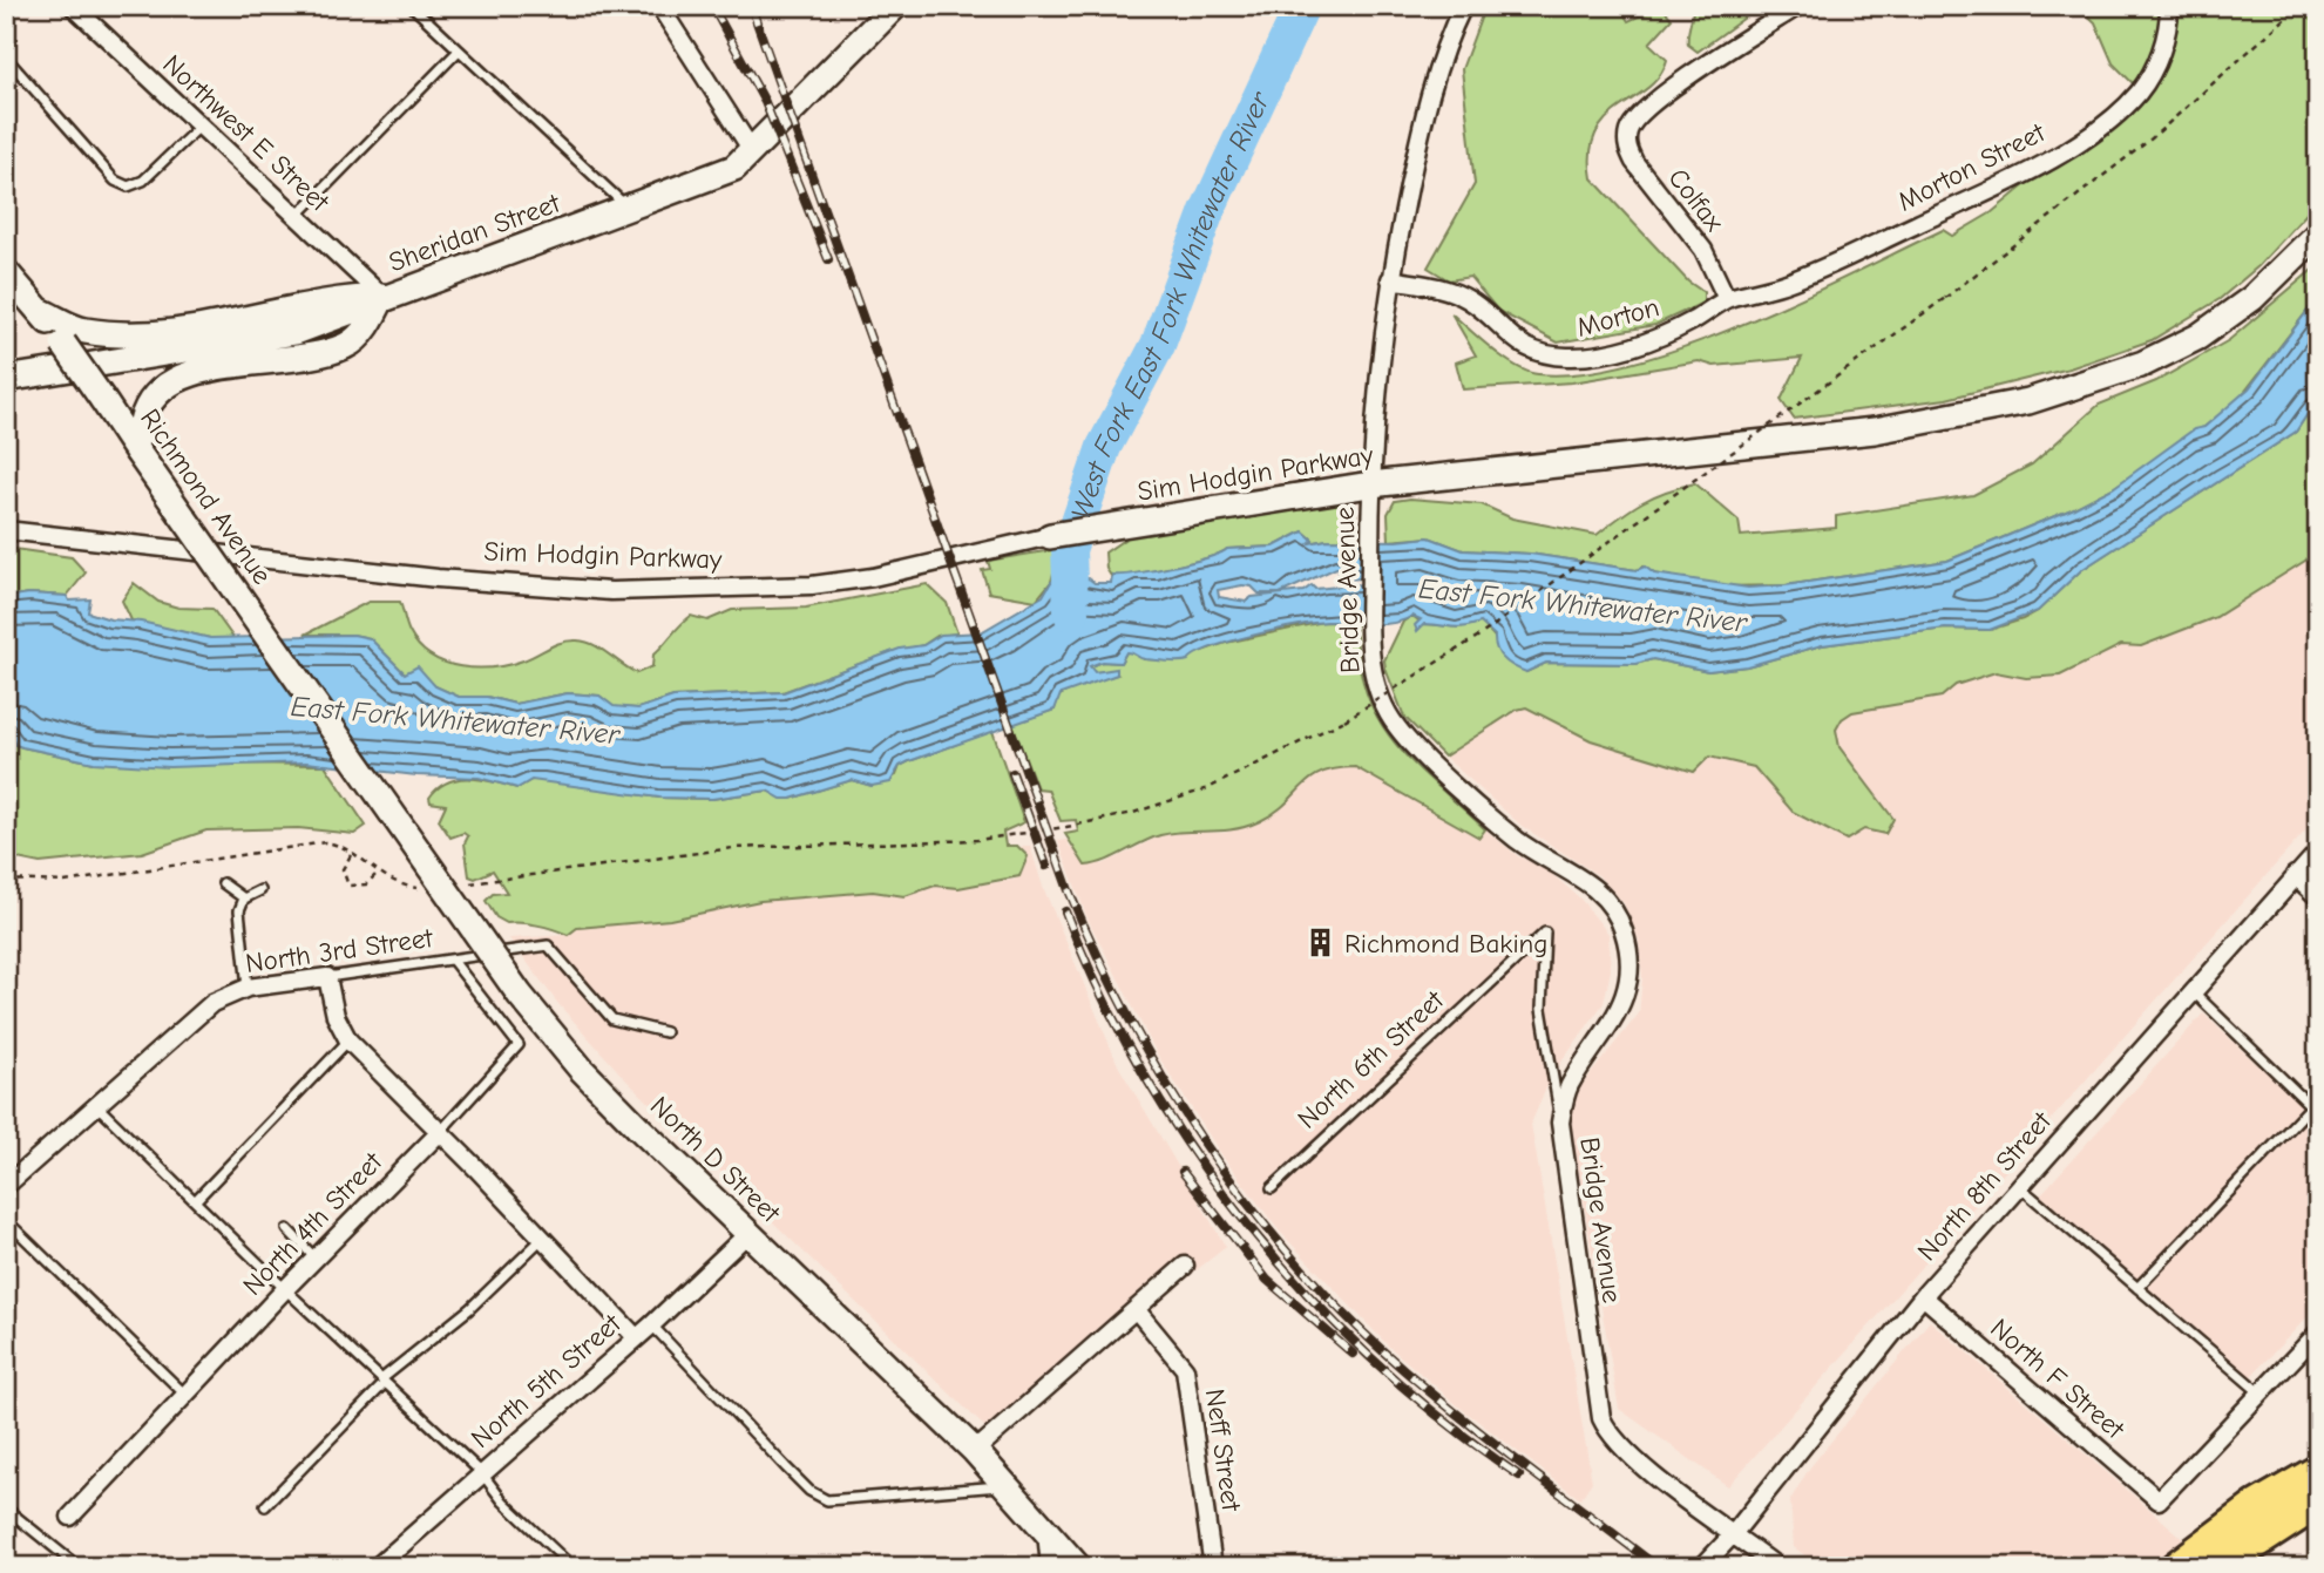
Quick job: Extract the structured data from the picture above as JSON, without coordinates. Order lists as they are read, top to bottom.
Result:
{
  "streets": {
    "street": [
      "Northwest E Street",
      "Morton Street",
      "Colfax",
      "Sheridan Street",
      "Morton",
      "Sim Hodgin Parkway",
      "Richmond Avenue",
      "Bridge Avenue",
      "North 3rd Street",
      "North D Street",
      "North 8th Street",
      "North 4th Street",
      "North F Street",
      "North 5th Street",
      "Neff Street"
    ],
    "lane": ["North 6th Street"]
  },
  "crossings": [
    ["Northwest E Street", "Sheridan Street"],
    ["Morton Street", "Colfax"],
    ["Morton Street", "Morton"],
    ["Colfax", "Morton"],
    ["Morton", "Bridge Avenue"],
    ["Sim Hodgin Parkway", "Bridge Avenue"],
    ["Richmond Avenue", "North D Street"],
    ["Bridge Avenue", "North 6th Street"],
    ["Bridge Avenue", "North 8th Street"],
    ["North 3rd Street", "North 4th Street"],
    ["North D Street", "North 5th Street"],
    ["North 8th Street", "North F Street"]
  ],
  "water": ["West Fork East Fork Whitewater River", "East Fork Whitewater River"],
  "places": {
    "building": ["Richmond Baking"]
  }
}
